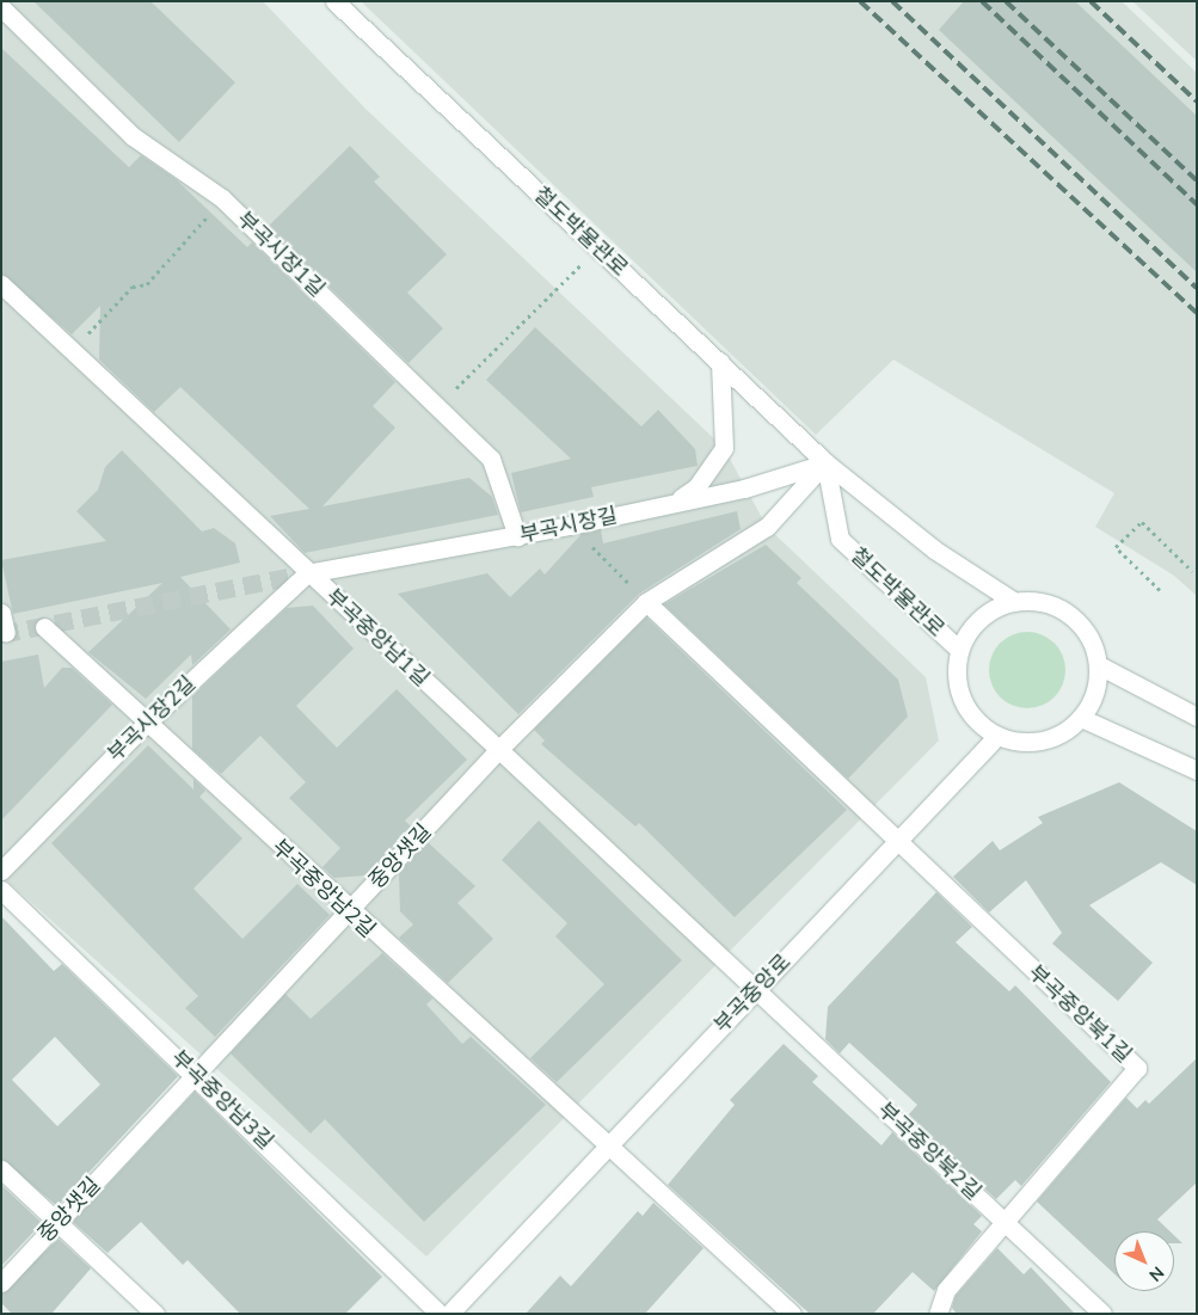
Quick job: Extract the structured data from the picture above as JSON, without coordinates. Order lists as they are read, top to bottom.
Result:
{
  "streets": {
    "street": [
      "철도박물관로",
      "부곡시장1길",
      "부곡시장길",
      "부곡중앙남1길",
      "부곡시장2길",
      "중앙샛길",
      "부곡중앙남2길",
      "부곡중앙로",
      "부곡중앙북1길",
      "부곡중앙남3길",
      "부곡중앙북2길"
    ]
  },
  "crossings": [
    ["철도박물관로", "부곡시장길"],
    ["철도박물관로", "중앙샛길"],
    ["철도박물관로", "부곡중앙로"],
    ["부곡시장1길", "부곡시장길"],
    ["부곡시장길", "부곡중앙남1길"],
    ["부곡시장길", "부곡시장2길"],
    ["부곡시장길", "중앙샛길"],
    ["부곡중앙남1길", "부곡시장2길"],
    ["부곡중앙남1길", "중앙샛길"],
    ["부곡중앙남1길", "부곡중앙로"],
    ["부곡중앙남1길", "부곡중앙북2길"],
    ["부곡시장2길", "부곡중앙남2길"],
    ["중앙샛길", "부곡중앙남2길"],
    ["중앙샛길", "부곡중앙남3길"],
    ["부곡중앙남2길", "부곡중앙로"],
    ["부곡중앙로", "부곡중앙북1길"],
    ["부곡중앙로", "부곡중앙북2길"],
    ["부곡중앙북1길", "부곡중앙북2길"]
  ],
  "north": "bottom right"
}
